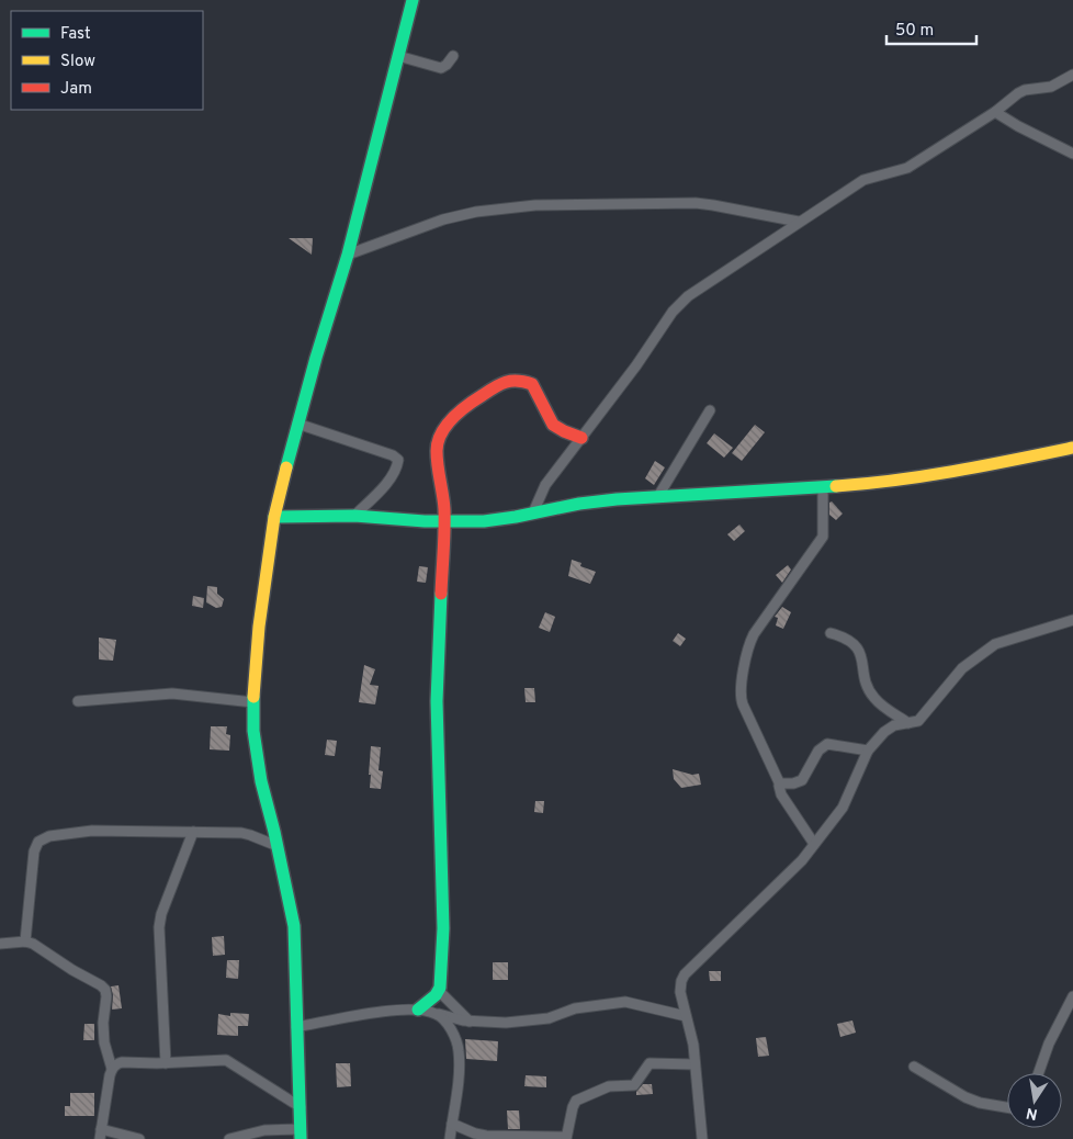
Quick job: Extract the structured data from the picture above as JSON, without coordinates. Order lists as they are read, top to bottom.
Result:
{
  "legend": ["Fast", "Slow", "Jam"],
  "scale_bar": "50 m",
  "north": "bottom"
}
